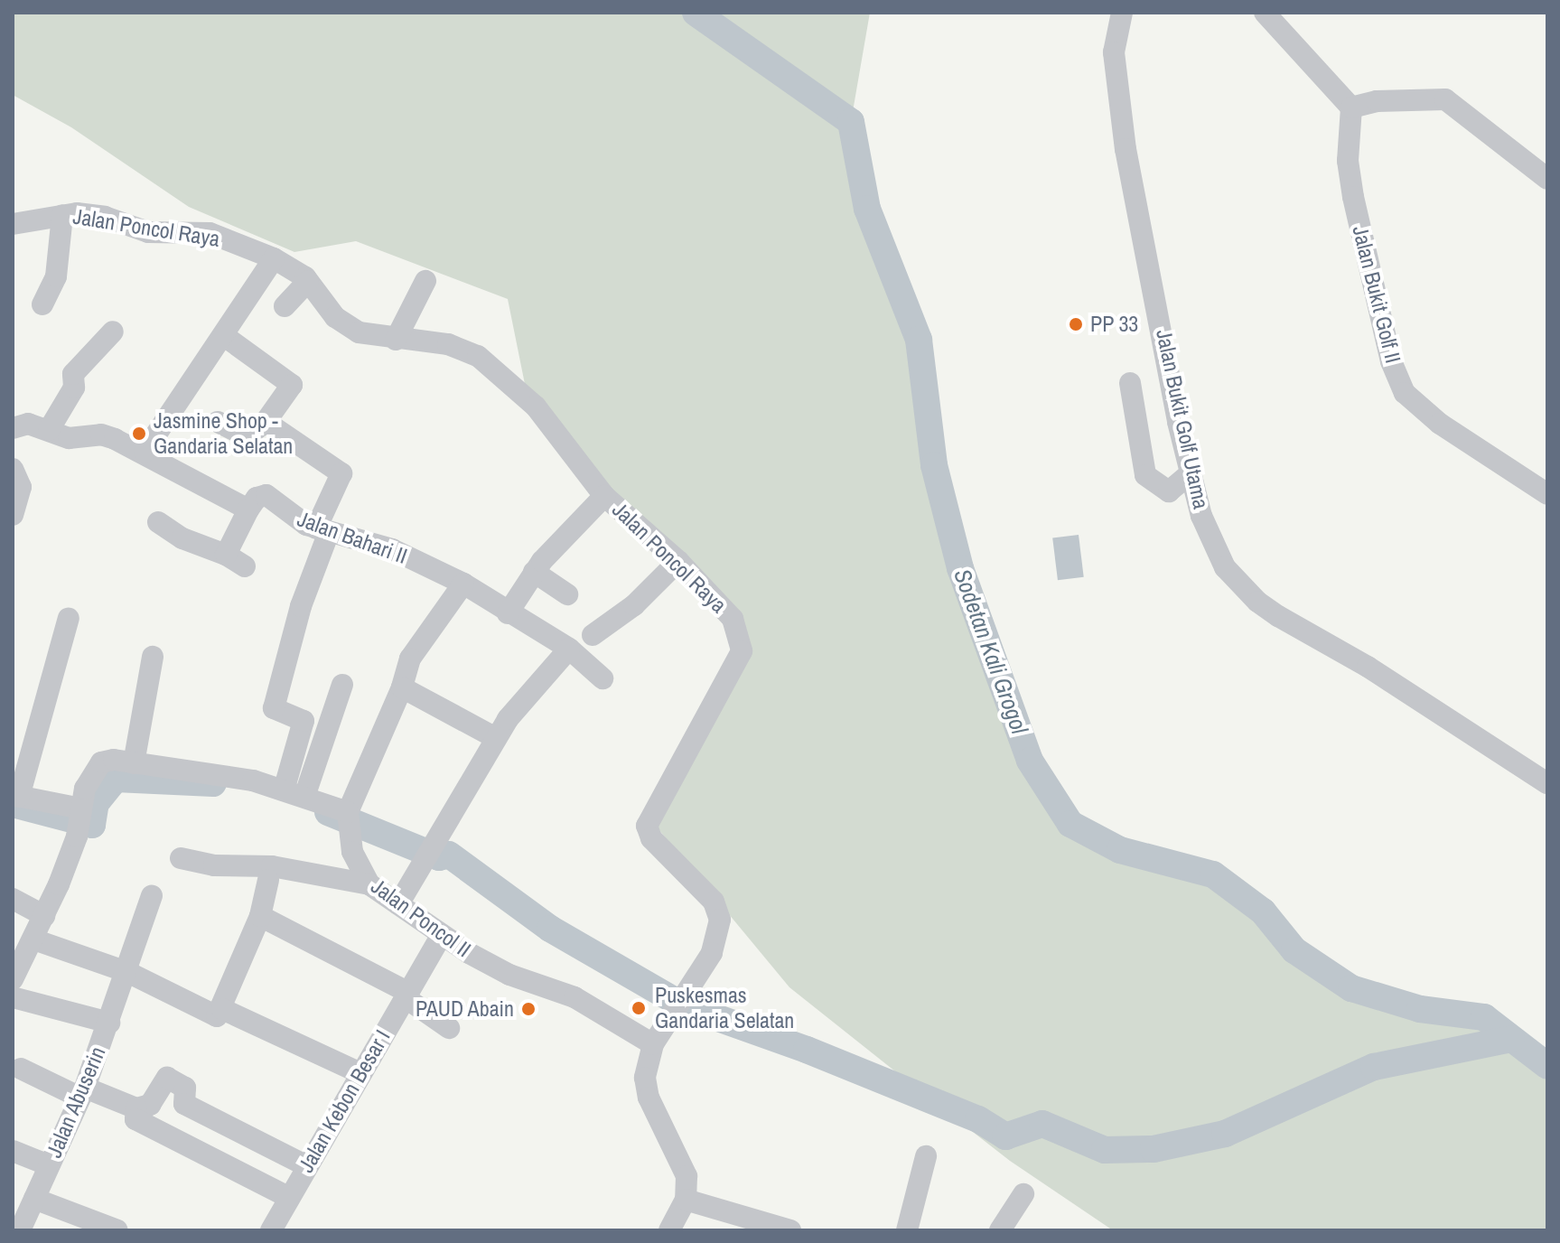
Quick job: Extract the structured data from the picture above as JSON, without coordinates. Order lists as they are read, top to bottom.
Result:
{
  "streets": {
    "street": [
      "Jalan Poncol Raya",
      "Jalan Bukit Golf II",
      "Jalan Bukit Golf Utama",
      "Jalan Bahari II",
      "Jalan Poncol II",
      "Jalan Kebon Besar I",
      "Jalan Abuserin"
    ]
  },
  "crossings": [
    ["Jalan Poncol Raya", "Jalan Poncol II"],
    ["Jalan Poncol II", "Jalan Kebon Besar I"]
  ],
  "water": ["Sodetan Kali Grogol"],
  "places": [
    "PP 33",
    "Jasmine Shop - Gandaria Selatan",
    "Puskesmas Gandaria Selatan",
    "PAUD Abain"
  ]
}
